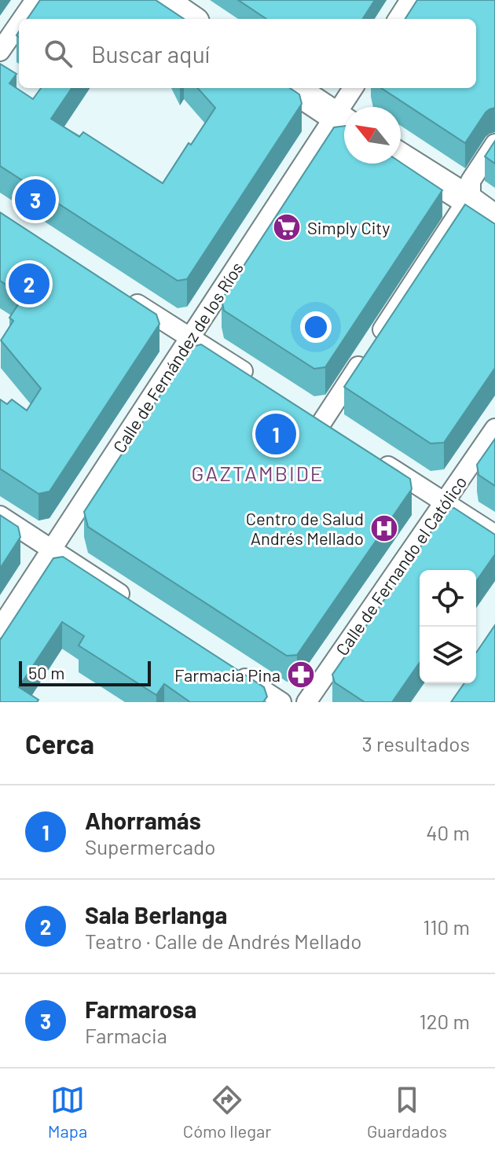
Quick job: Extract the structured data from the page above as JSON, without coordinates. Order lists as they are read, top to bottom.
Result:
{
  "streets": {
    "street": ["Calle de Fernández de los Ríos", "Calle de Fernando el Católico"]
  },
  "districts": ["GAZTAMBIDE"],
  "places": {
    "supermarket": ["Simply City"],
    "hospital": ["Centro de Salud Andrés Mellado"],
    "pharmacy": ["Farmacia Pina"]
  },
  "scale_bar": "50 m",
  "north": "top left",
  "page": {
    "search": "Buscar aquí",
    "pins": ["3", "2", "1"],
    "scale": "50 m",
    "heading": ["Cerca", "3 resultados"],
    "list": [
      {
        "mark": "1",
        "name": "Ahorramás",
        "note": "Supermercado",
        "value": "40 m"
      },
      {
        "mark": "2",
        "name": "Sala Berlanga",
        "note": "Teatro · Calle de Andrés Mellado",
        "value": "110 m"
      },
      {
        "mark": "3",
        "name": "Farmarosa",
        "note": "Farmacia",
        "value": "120 m"
      }
    ],
    "nav": ["Mapa", "Cómo llegar", "Guardados"]
  }
}
